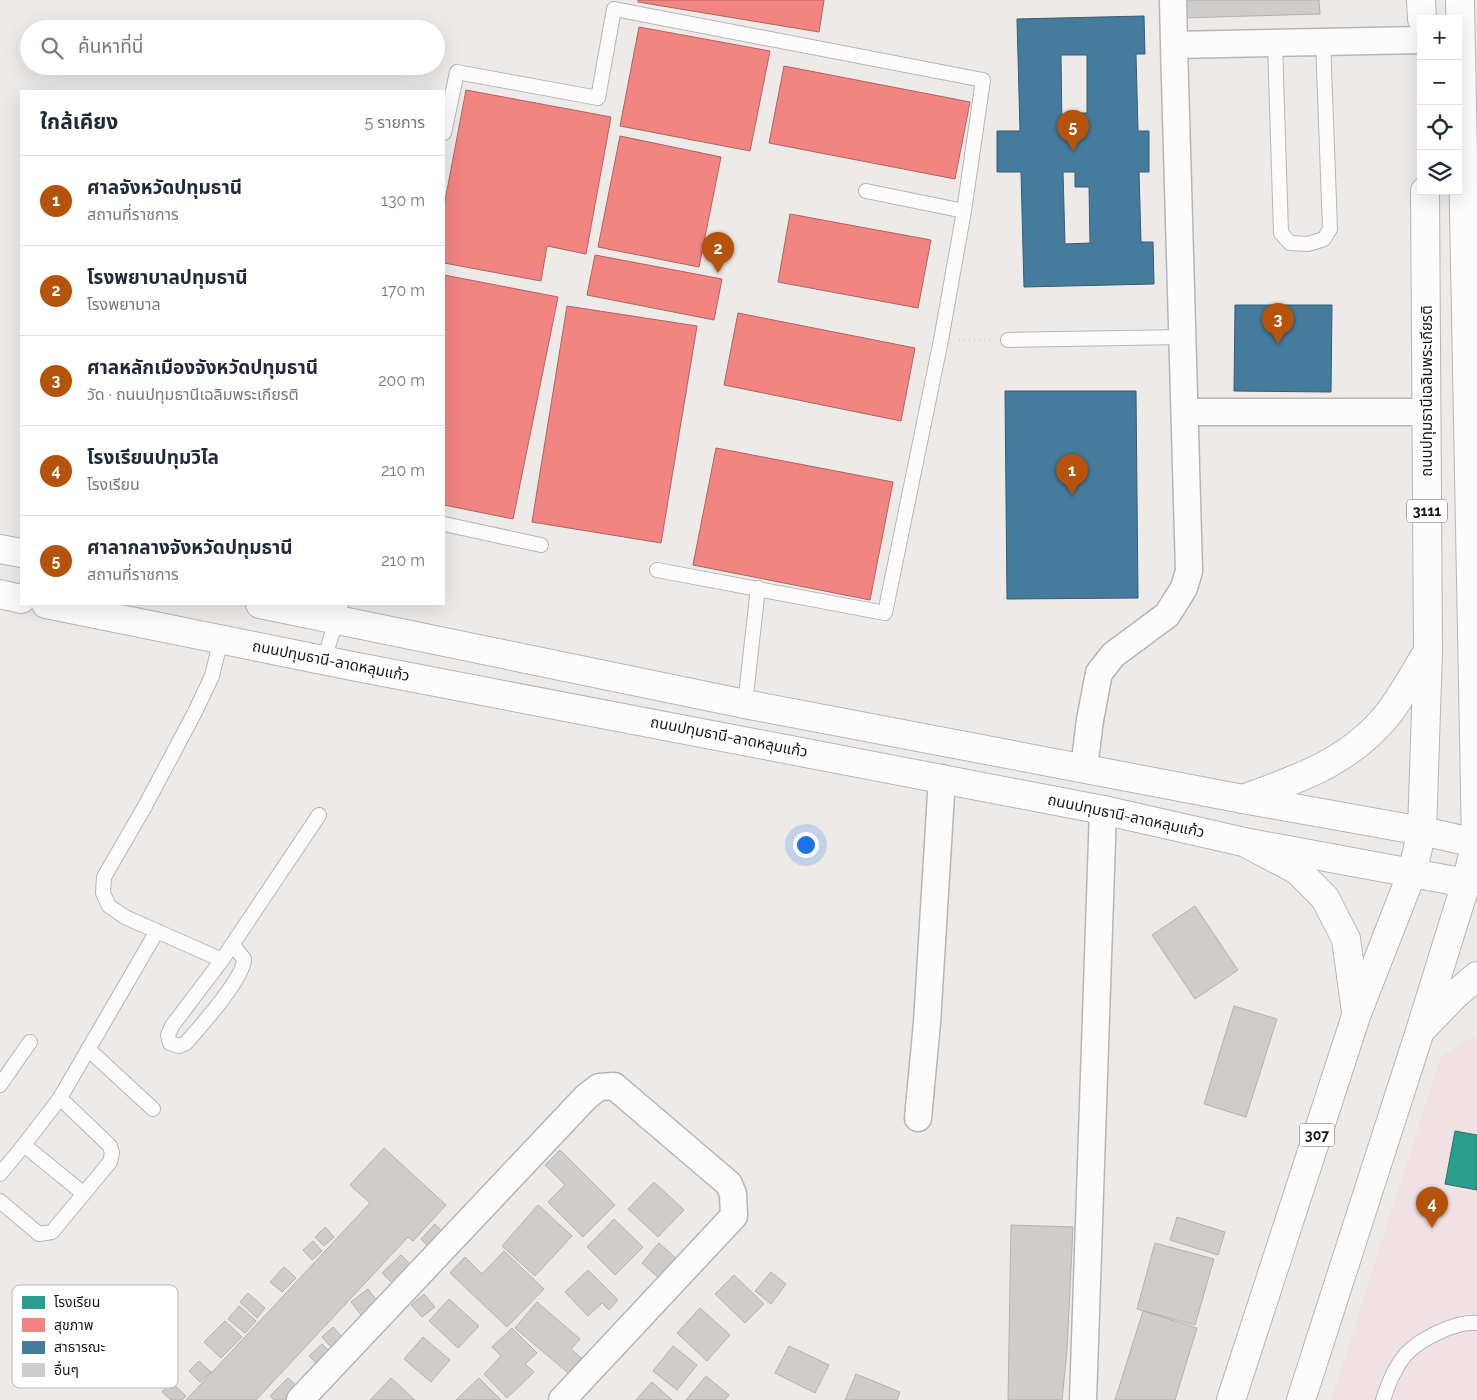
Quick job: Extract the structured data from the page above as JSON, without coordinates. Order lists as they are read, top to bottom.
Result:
{
  "streets": {
    "main road": [
      "ถนนปทุมธานีเฉลิมพระเกียรติ",
      "3111",
      "ถนนปทุมธานี-ลาดหลุมแก้ว",
      "307"
    ]
  },
  "crossings": [
    ["ถนนปทุมธานีเฉลิมพระเกียรติ", "ถนนปทุมธานี-ลาดหลุมแก้ว"],
    ["ถนนปทุมธานีเฉลิมพระเกียรติ", "307"],
    ["ถนนปทุมธานี-ลาดหลุมแก้ว", "307"]
  ],
  "legend": [
    "โรงเรียน",
    "สุขภาพ",
    "สาธารณะ",
    "อื่นๆ"
  ],
  "page": {
    "map_buttons": ["+", "−"],
    "search": "ค้นหาที่นี่",
    "heading": ["ใกล้เคียง", "5 รายการ"],
    "pins": [
      "5",
      "2",
      "3",
      "1",
      "4"
    ],
    "list": [
      {
        "mark": "1",
        "name": "ศาลจังหวัดปทุมธานี",
        "note": "สถานที่ราชการ",
        "value": "130 m"
      },
      {
        "mark": "2",
        "name": "โรงพยาบาลปทุมธานี",
        "note": "โรงพยาบาล",
        "value": "170 m"
      },
      {
        "mark": "3",
        "name": "ศาลหลักเมืองจังหวัดปทุมธานี",
        "note": "วัด · ถนนปทุมธานีเฉลิมพระเกียรติ",
        "value": "200 m"
      },
      {
        "mark": "4",
        "name": "โรงเรียนปทุมวิไล",
        "note": "โรงเรียน",
        "value": "210 m"
      },
      {
        "mark": "5",
        "name": "ศาลากลางจังหวัดปทุมธานี",
        "note": "สถานที่ราชการ",
        "value": "210 m"
      }
    ]
  }
}
